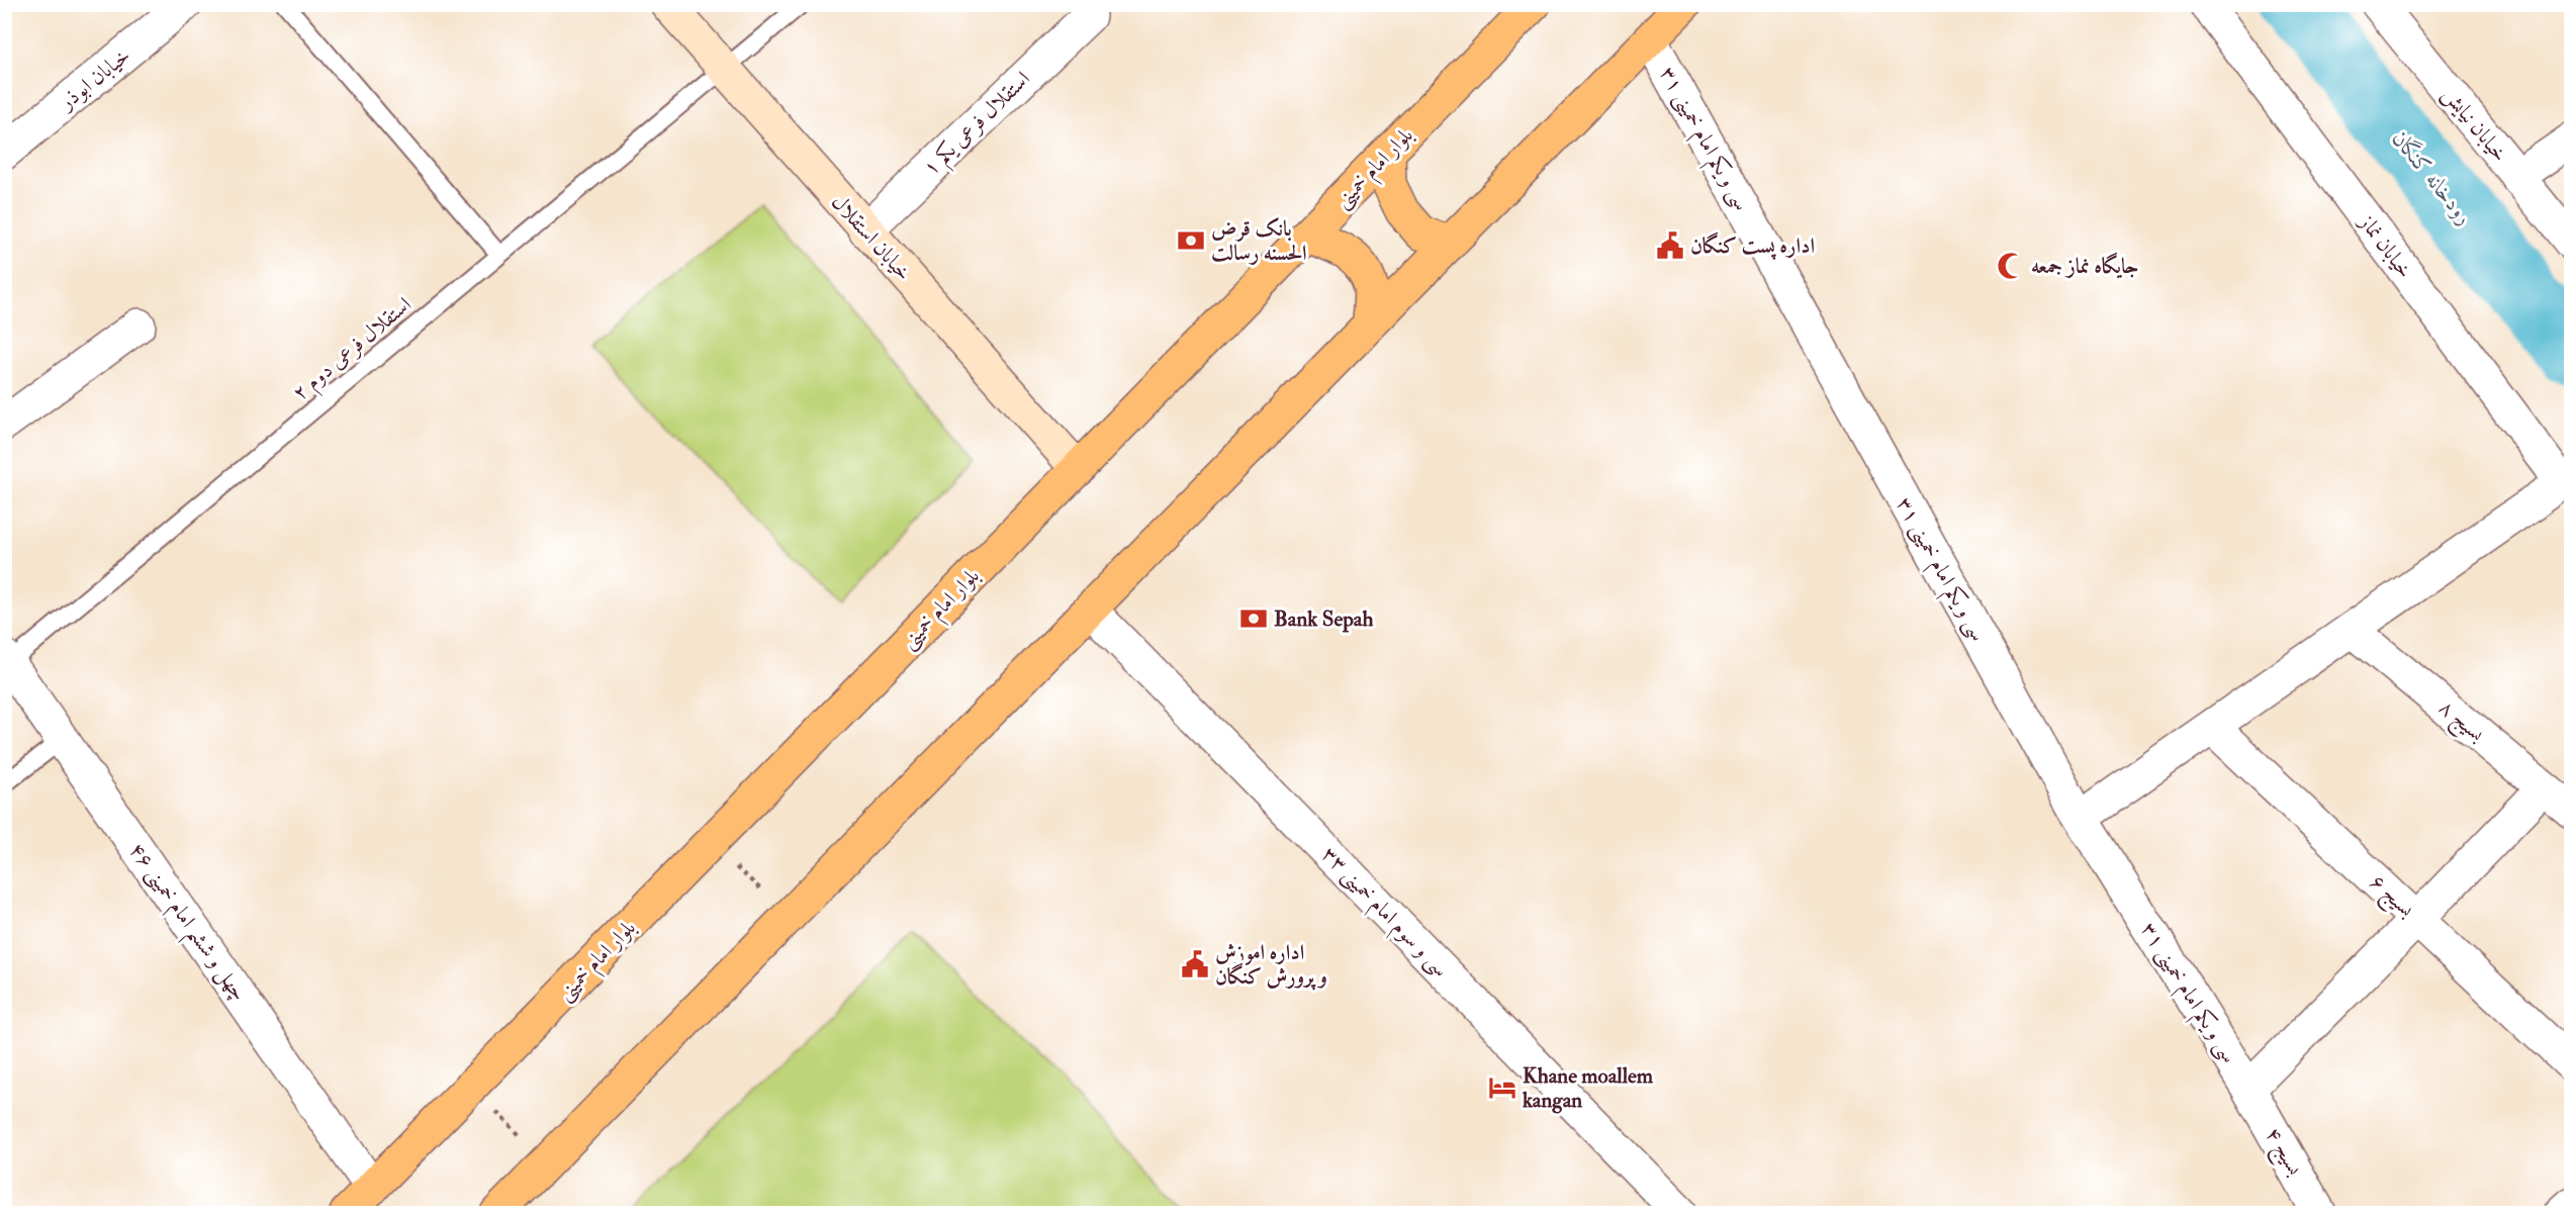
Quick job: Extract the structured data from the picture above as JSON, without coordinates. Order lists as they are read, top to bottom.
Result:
{
  "streets": {
    "main road": ["بلوار امام خمینی", "خیابان استقلال"],
    "street": [
      "خیابان ابوذر",
      "استقلال فرعی یکم ۱",
      "خیابان نیایش",
      "سی و یکم امام خمینی ۳۱",
      "خیابان نماز",
      "بسیج ۸",
      "بسیج ۶",
      "سی و سوم امام خمینی ۳۳",
      "چهل و ششم امام خمینی ۴۶",
      "بسیج ۴"
    ],
    "lane": ["استقلال فرعی دوم ۲"]
  },
  "crossings": [
    ["استقلال فرعی یکم ۱", "خیابان استقلال"],
    ["سی و یکم امام خمینی ۳۱", "بسیج ۴"],
    ["بلوار امام خمینی", "خیابان استقلال"],
    ["بلوار امام خمینی", "چهل و ششم امام خمینی ۴۶"],
    ["خیابان استقلال", "استقلال فرعی دوم ۲"],
    ["استقلال فرعی دوم ۲", "چهل و ششم امام خمینی ۴۶"]
  ],
  "water": ["رودخانه کنگان"],
  "places": {
    "bank": ["بانک قرض الحسنه رسالت", "Bank Sepah"],
    "public building": ["اداره پست کنگان", "اداره اموزش و پرورش کنگان"],
    "mosque": ["جایگاه نماز جمعه"],
    "hotel": ["Khane moallem kangan"]
  }
}
